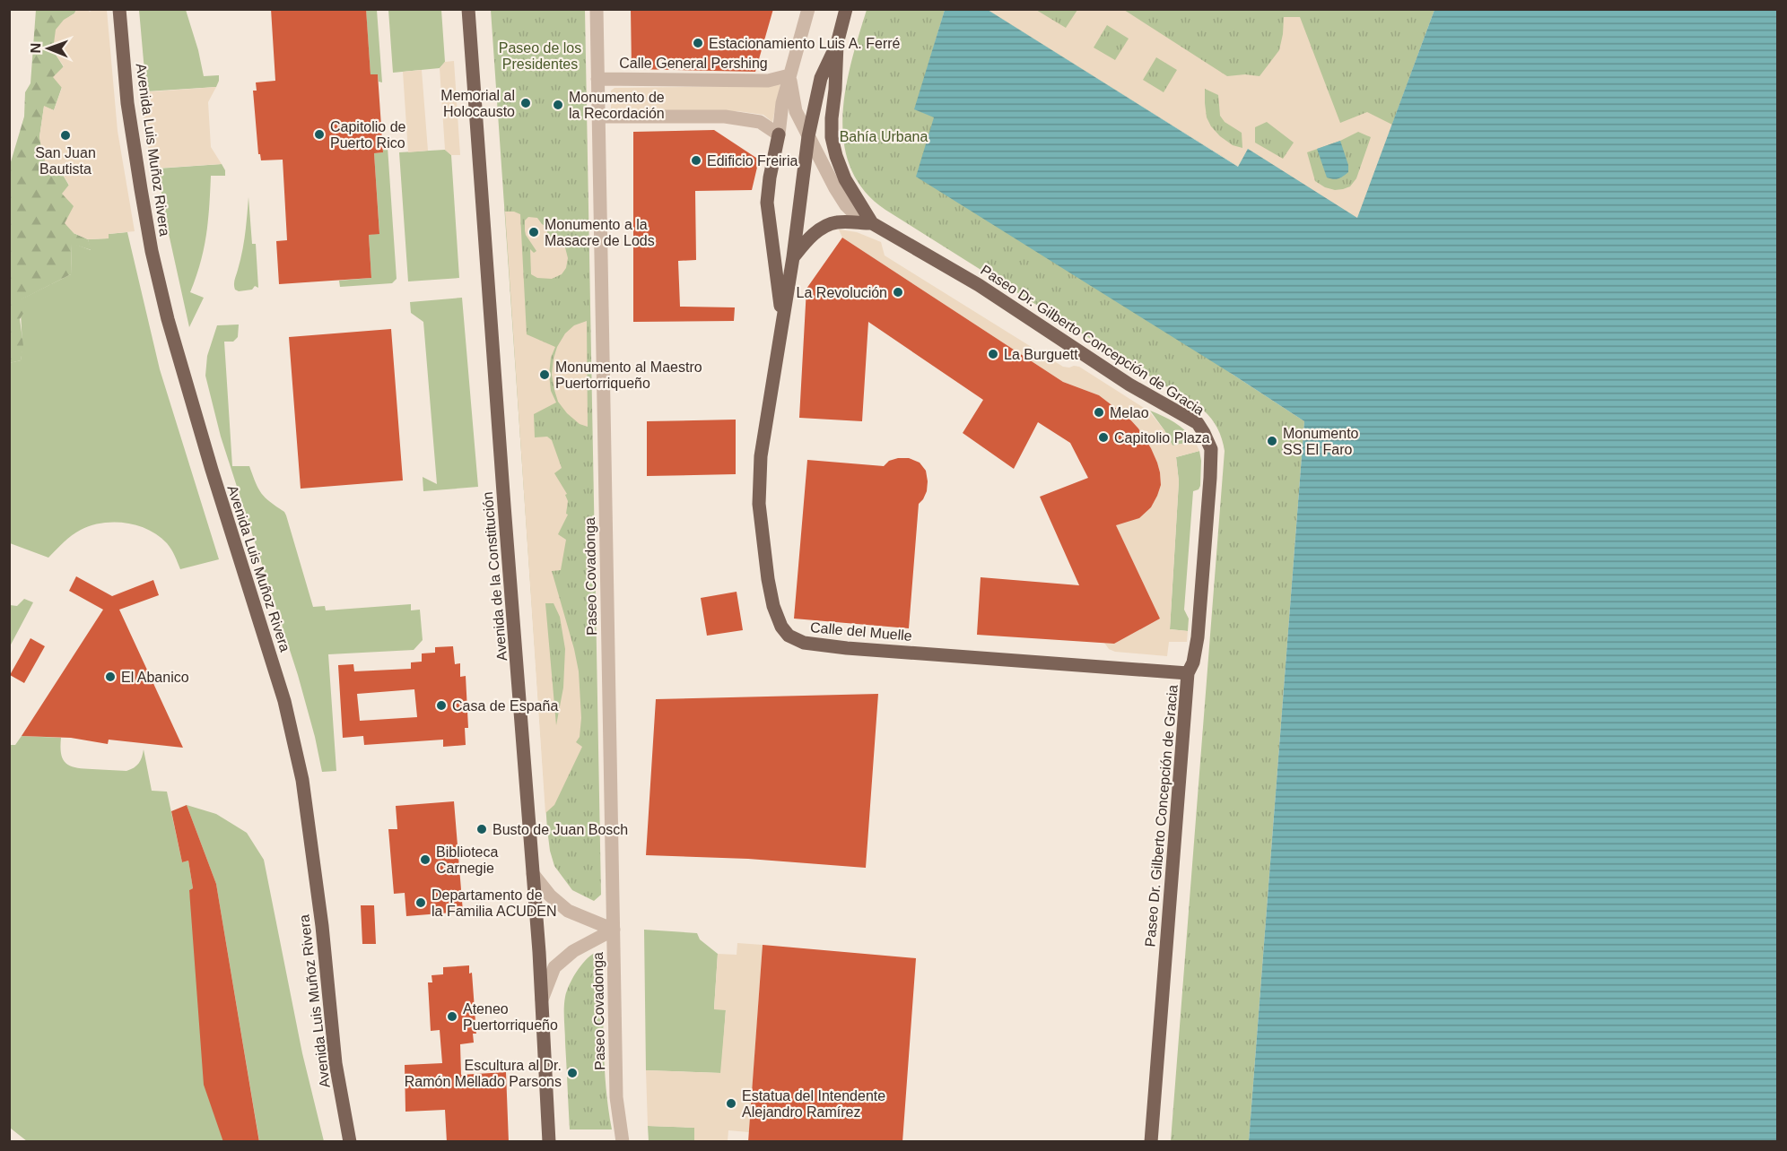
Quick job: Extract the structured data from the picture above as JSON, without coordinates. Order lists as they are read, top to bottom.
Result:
{
  "streets": {
    "main road": [
      "Avenida Luis Muñoz Rivera",
      "Paseo Dr. Gilberto Concepción de Gracia",
      "Avenida de la Constitución",
      "Calle del Muelle"
    ],
    "street": ["Calle General Pershing", "Paseo Covadonga"]
  },
  "crossings": [
    ["Calle General Pershing", "Paseo Covadonga"],
    ["Paseo Dr. Gilberto Concepción de Gracia", "Calle del Muelle"]
  ],
  "parks": ["Paseo de los Presidentes", "Bahía Urbana"],
  "places": [
    "Estacionamiento Luis A. Ferré",
    "Memorial al Holocausto",
    "Monumento de la Recordación",
    "Capitolio de Puerto Rico",
    "San Juan Bautista",
    "Edificio Freiria",
    "Monumento a la Masacre de Lods",
    "La Revolución",
    "La Burguett",
    "Monumento al Maestro Puertorriqueño",
    "Melao",
    "Capitolio Plaza",
    "Monumento SS El Faro",
    "El Abanico",
    "Casa de España",
    "Busto de Juan Bosch",
    "Biblioteca Carnegie",
    "Departamento de la Familia ACUDEN",
    "Ateneo Puertorriqueño",
    "Escultura al Dr. Ramón Mellado Parsons",
    "Estatua del Intendente Alejandro Ramírez"
  ],
  "north": "left"
}
